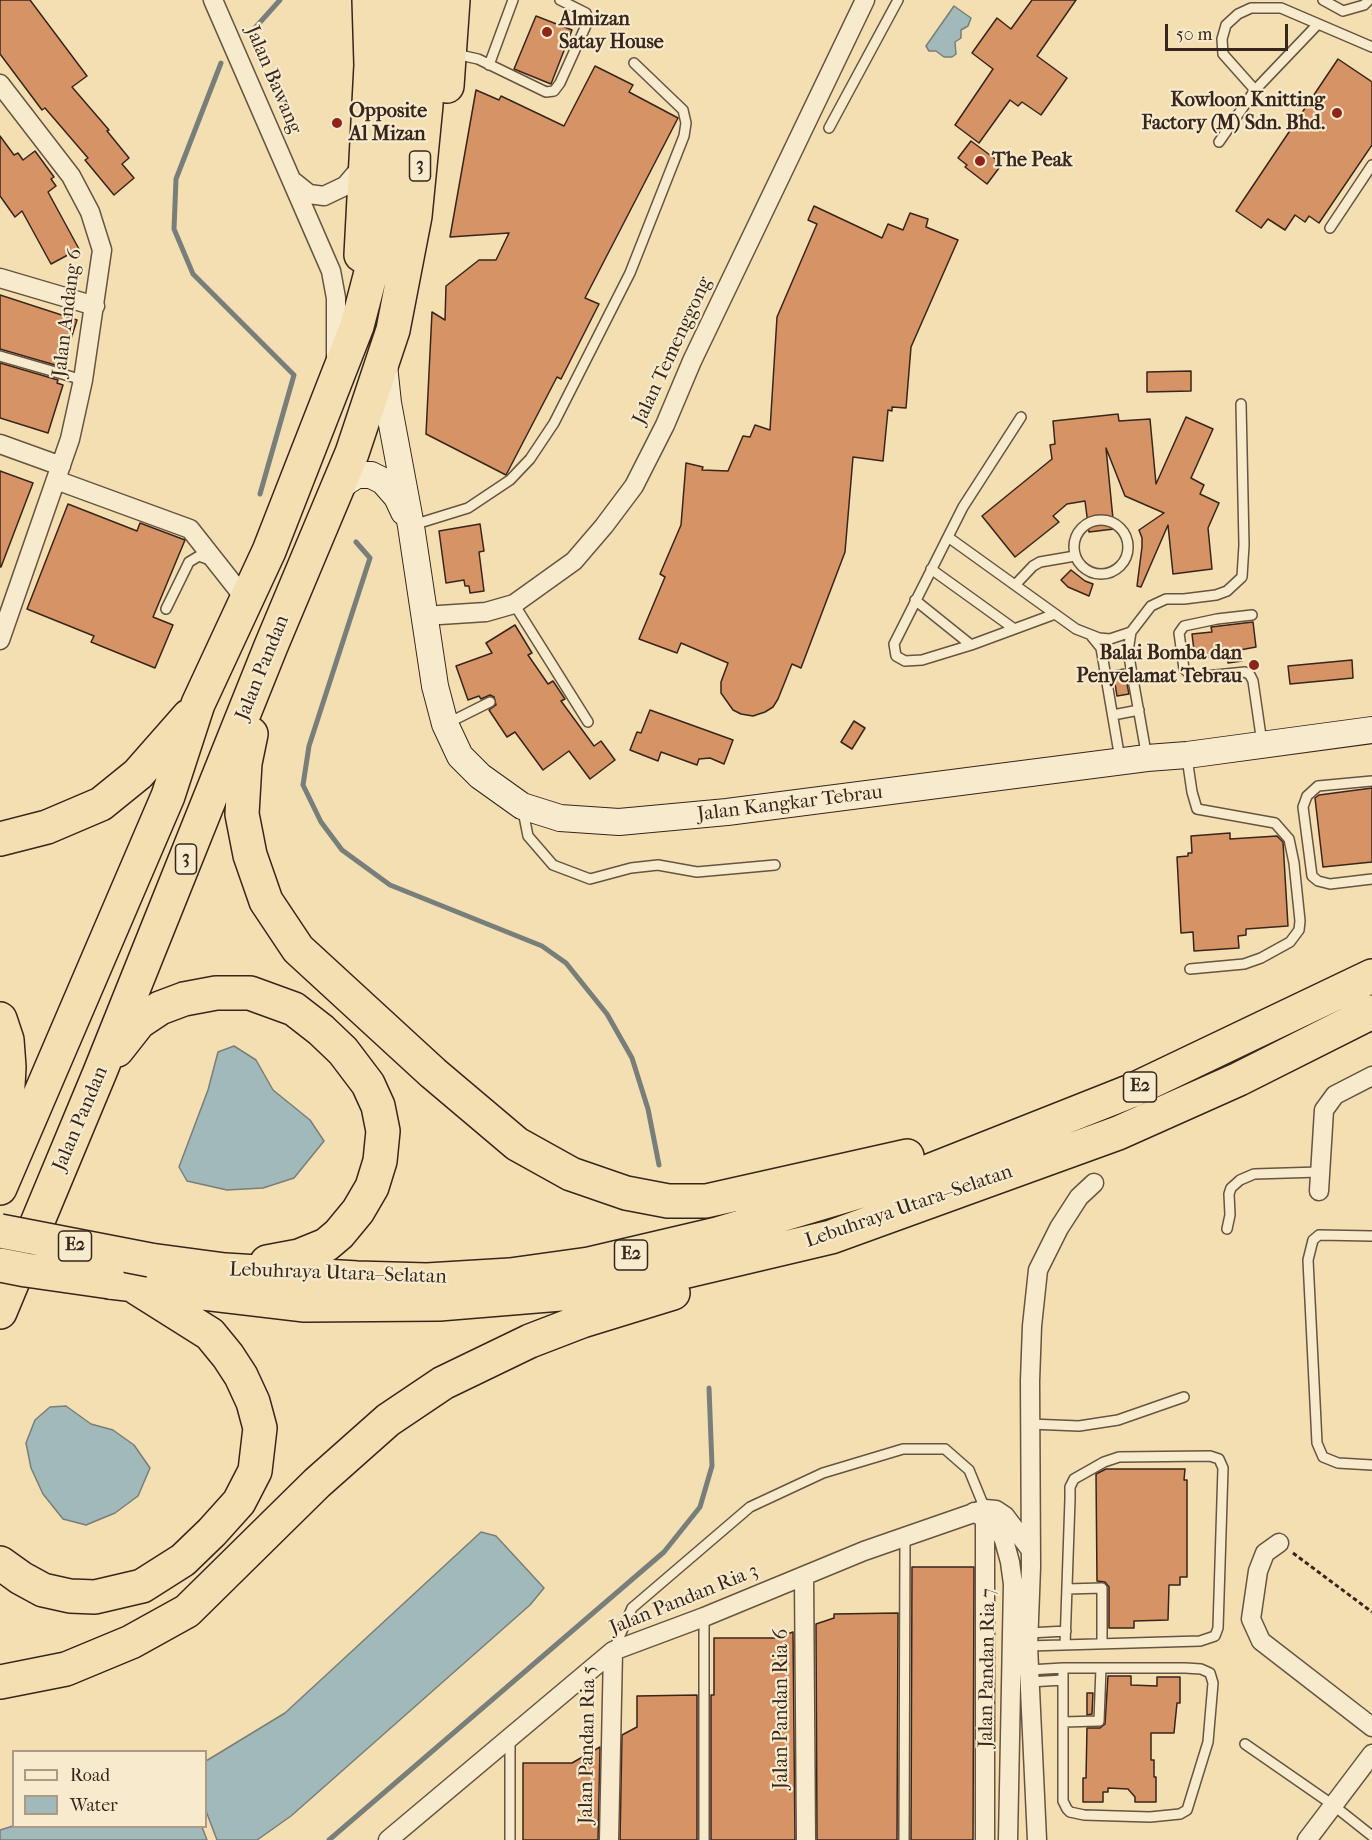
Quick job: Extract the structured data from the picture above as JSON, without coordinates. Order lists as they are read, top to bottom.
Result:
{
  "streets": {
    "highway": [
      "3",
      "Jalan Pandan",
      "E2",
      "Lebuhraya Utara–Selatan"
    ],
    "street": [
      "Jalan Bawang",
      "Jalan Andang 6",
      "Jalan Temenggong",
      "Jalan Kangkar Tebrau",
      "Jalan Pandan Ria 3",
      "Jalan Pandan Ria 7",
      "Jalan Pandan Ria 6",
      "Jalan Pandan Ria 5"
    ]
  },
  "crossings": [
    ["Jalan Bawang", "3"],
    ["Jalan Temenggong", "Jalan Kangkar Tebrau"],
    ["Jalan Pandan", "Jalan Kangkar Tebrau"],
    ["E2", "Lebuhraya Utara–Selatan"],
    ["Jalan Pandan Ria 3", "Jalan Pandan Ria 7"],
    ["Jalan Pandan Ria 3", "Jalan Pandan Ria 6"],
    ["Jalan Pandan Ria 3", "Jalan Pandan Ria 5"]
  ],
  "places": [
    "Almizan Satay House",
    "Kowloon Knitting Factory (M) Sdn. Bhd.",
    "Opposite Al Mizan",
    "The Peak",
    "Balai Bomba dan Penyelamat Tebrau"
  ],
  "legend": ["Road", "Water"],
  "scale_bar": "50 m"
}
